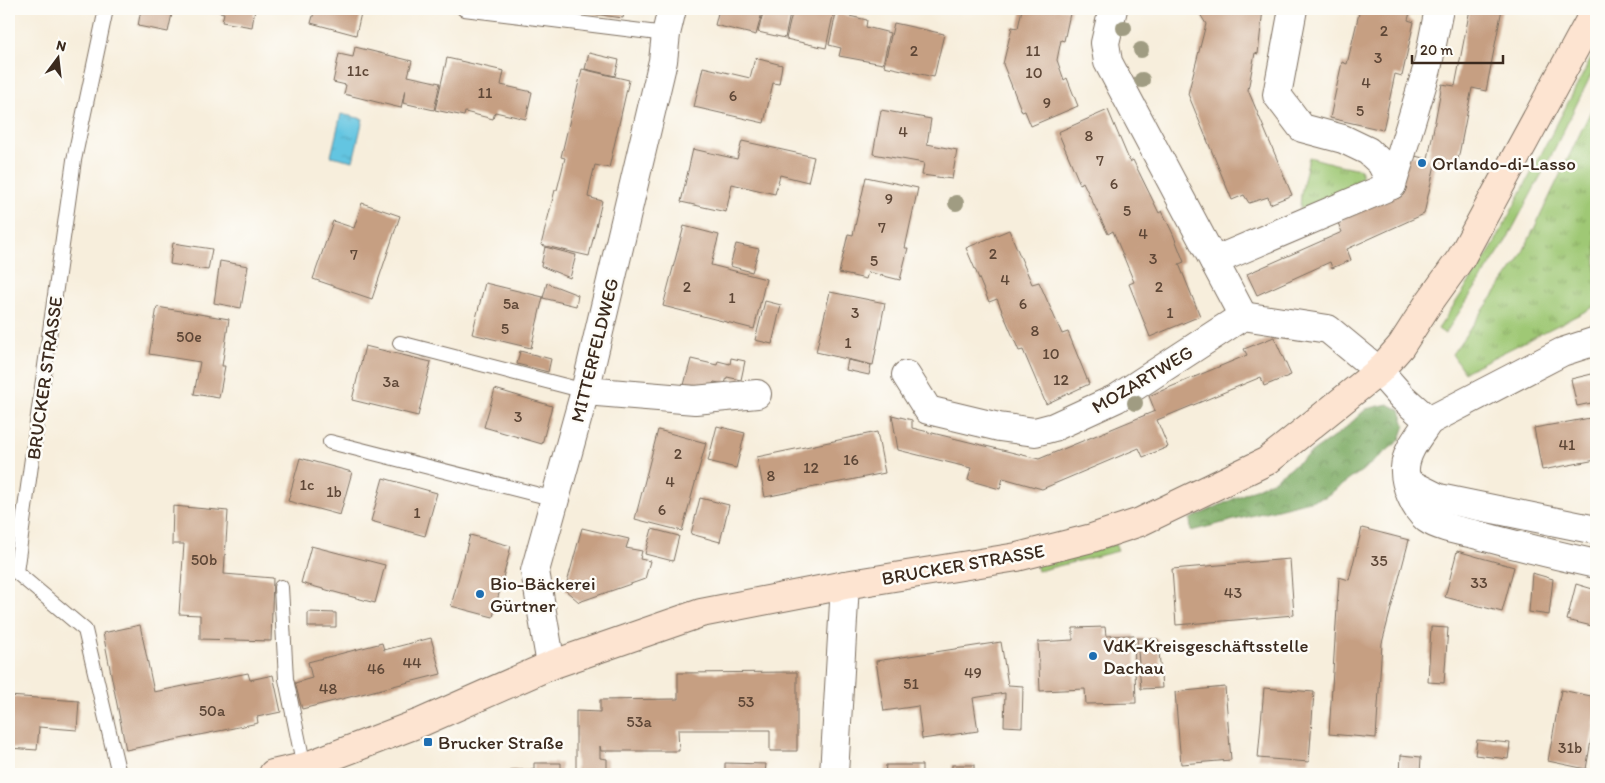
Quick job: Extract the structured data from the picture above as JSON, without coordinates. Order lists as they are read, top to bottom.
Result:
{
  "streets": {
    "main road": ["BRUCKER STRASSE"],
    "street": ["MITTERFELDWEG", "MOZARTWEG"]
  },
  "crossings": [
    ["MITTERFELDWEG", "BRUCKER STRASSE"]
  ],
  "places": {
    "other": ["Orlando-di-Lasso", "Bio-Bäckerei Gürtner", "VdK-Kreisgeschäftsstelle Dachau"],
    "transit": ["Brucker Straße"]
  },
  "house_numbers": [
    "2",
    "2",
    "11",
    "3",
    "11c",
    "10",
    "4",
    "11",
    "6",
    "9",
    "5",
    "4",
    "8",
    "7",
    "6",
    "9",
    "5",
    "7",
    "4",
    "2",
    "7",
    "3",
    "5",
    "4",
    "2",
    "2",
    "1",
    "5a",
    "6",
    "3",
    "1",
    "5",
    "8",
    "50e",
    "1",
    "10",
    "12",
    "3a",
    "3",
    "41",
    "2",
    "16",
    "12",
    "8",
    "4",
    "1c",
    "1b",
    "6",
    "1",
    "50b",
    "35",
    "33",
    "43",
    "44",
    "46",
    "49",
    "51",
    "48",
    "53",
    "50a",
    "53a",
    "31b"
  ],
  "scale_bar": "20 m",
  "north": "top"
}
